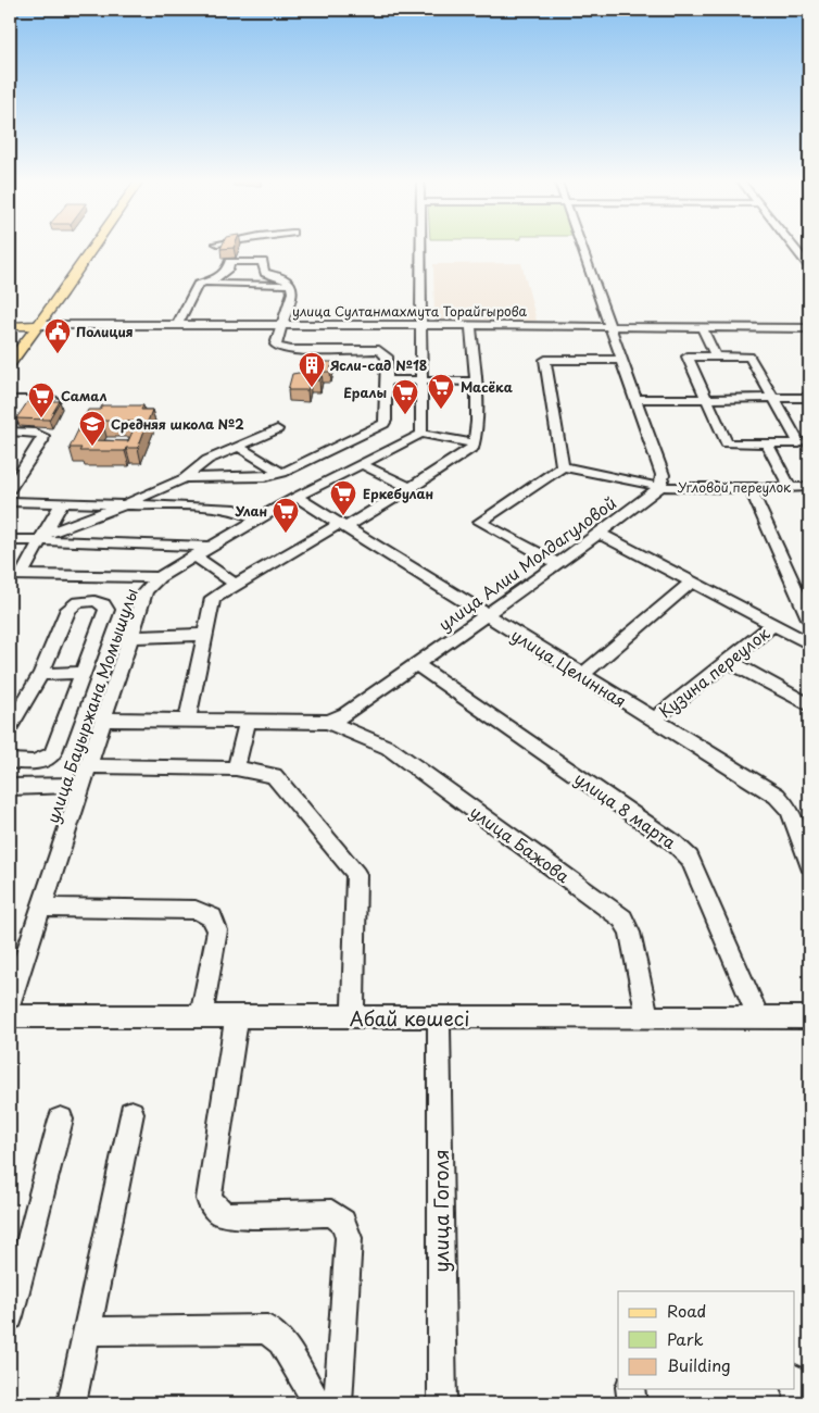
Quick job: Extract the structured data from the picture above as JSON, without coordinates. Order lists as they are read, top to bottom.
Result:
{
  "streets": {
    "main road": ["улица Султанмахмута Торайгырова"],
    "street": [
      "Угловой переулок",
      "улица Алии Молдагуловой",
      "улица Целинная",
      "Кузина переулок",
      "улица Бауыржана Момышулы",
      "улица 8 марта",
      "улица Бажова",
      "Абай көшесі",
      "улица Гоголя"
    ]
  },
  "crossings": [
    ["Угловой переулок", "улица Алии Молдагуловой"],
    ["улица Алии Молдагуловой", "улица Целинная"],
    ["улица Алии Молдагуловой", "улица Бауыржана Момышулы"],
    ["улица Алии Молдагуловой", "улица 8 марта"],
    ["улица Алии Молдагуловой", "улица Бажова"],
    ["улица Целинная", "Кузина переулок"],
    ["улица Целинная", "улица Бауыржана Момышулы"],
    ["улица 8 марта", "Абай көшесі"],
    ["улица Бажова", "Абай көшесі"],
    ["Абай көшесі", "улица Гоголя"]
  ],
  "places": {
    "public building": ["Полиция"],
    "building": ["Ясли-сад №18"],
    "supermarket": [
      "Масёка",
      "Ералы",
      "Самал",
      "Еркебулан",
      "Улан"
    ],
    "school or university": ["Средняя школа №2"]
  },
  "legend": ["Road", "Park", "Building"]
}
